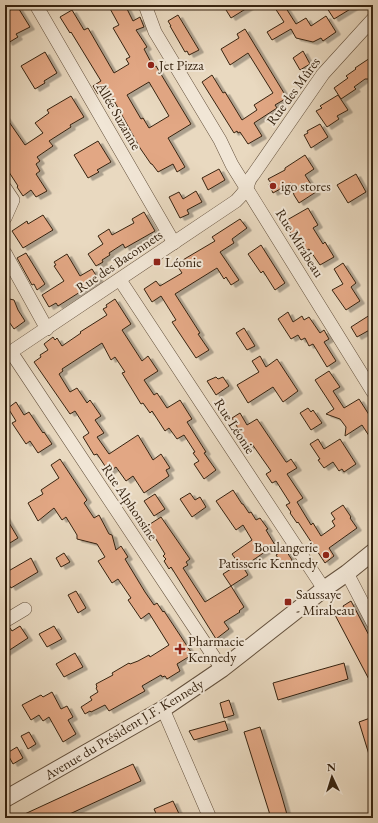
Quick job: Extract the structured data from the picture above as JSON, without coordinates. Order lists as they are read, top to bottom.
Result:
{
  "streets": {
    "street": [
      "Rue des Mûres",
      "Allée Suzanne",
      "Rue Mirabeau",
      "Rue des Baconnets",
      "Rue Léonie",
      "Rue Alphonsine",
      "Avenue du Président J.F. Kennedy"
    ]
  },
  "crossings": [
    ["Rue des Mûres", "Rue Mirabeau"],
    ["Rue des Mûres", "Rue des Baconnets"],
    ["Allée Suzanne", "Rue des Baconnets"],
    ["Rue Mirabeau", "Rue des Baconnets"],
    ["Rue des Baconnets", "Rue Léonie"],
    ["Rue des Baconnets", "Rue Alphonsine"],
    ["Rue Léonie", "Avenue du Président J.F. Kennedy"],
    ["Rue Alphonsine", "Avenue du Président J.F. Kennedy"]
  ],
  "places": {
    "other": ["Jet Pizza", "igo stores", "Boulangerie Patisserie Kennedy"],
    "transit": ["Léonie", "Saussaye - Mirabeau"],
    "health": ["Pharmacie Kennedy"]
  },
  "north": "top"
}
